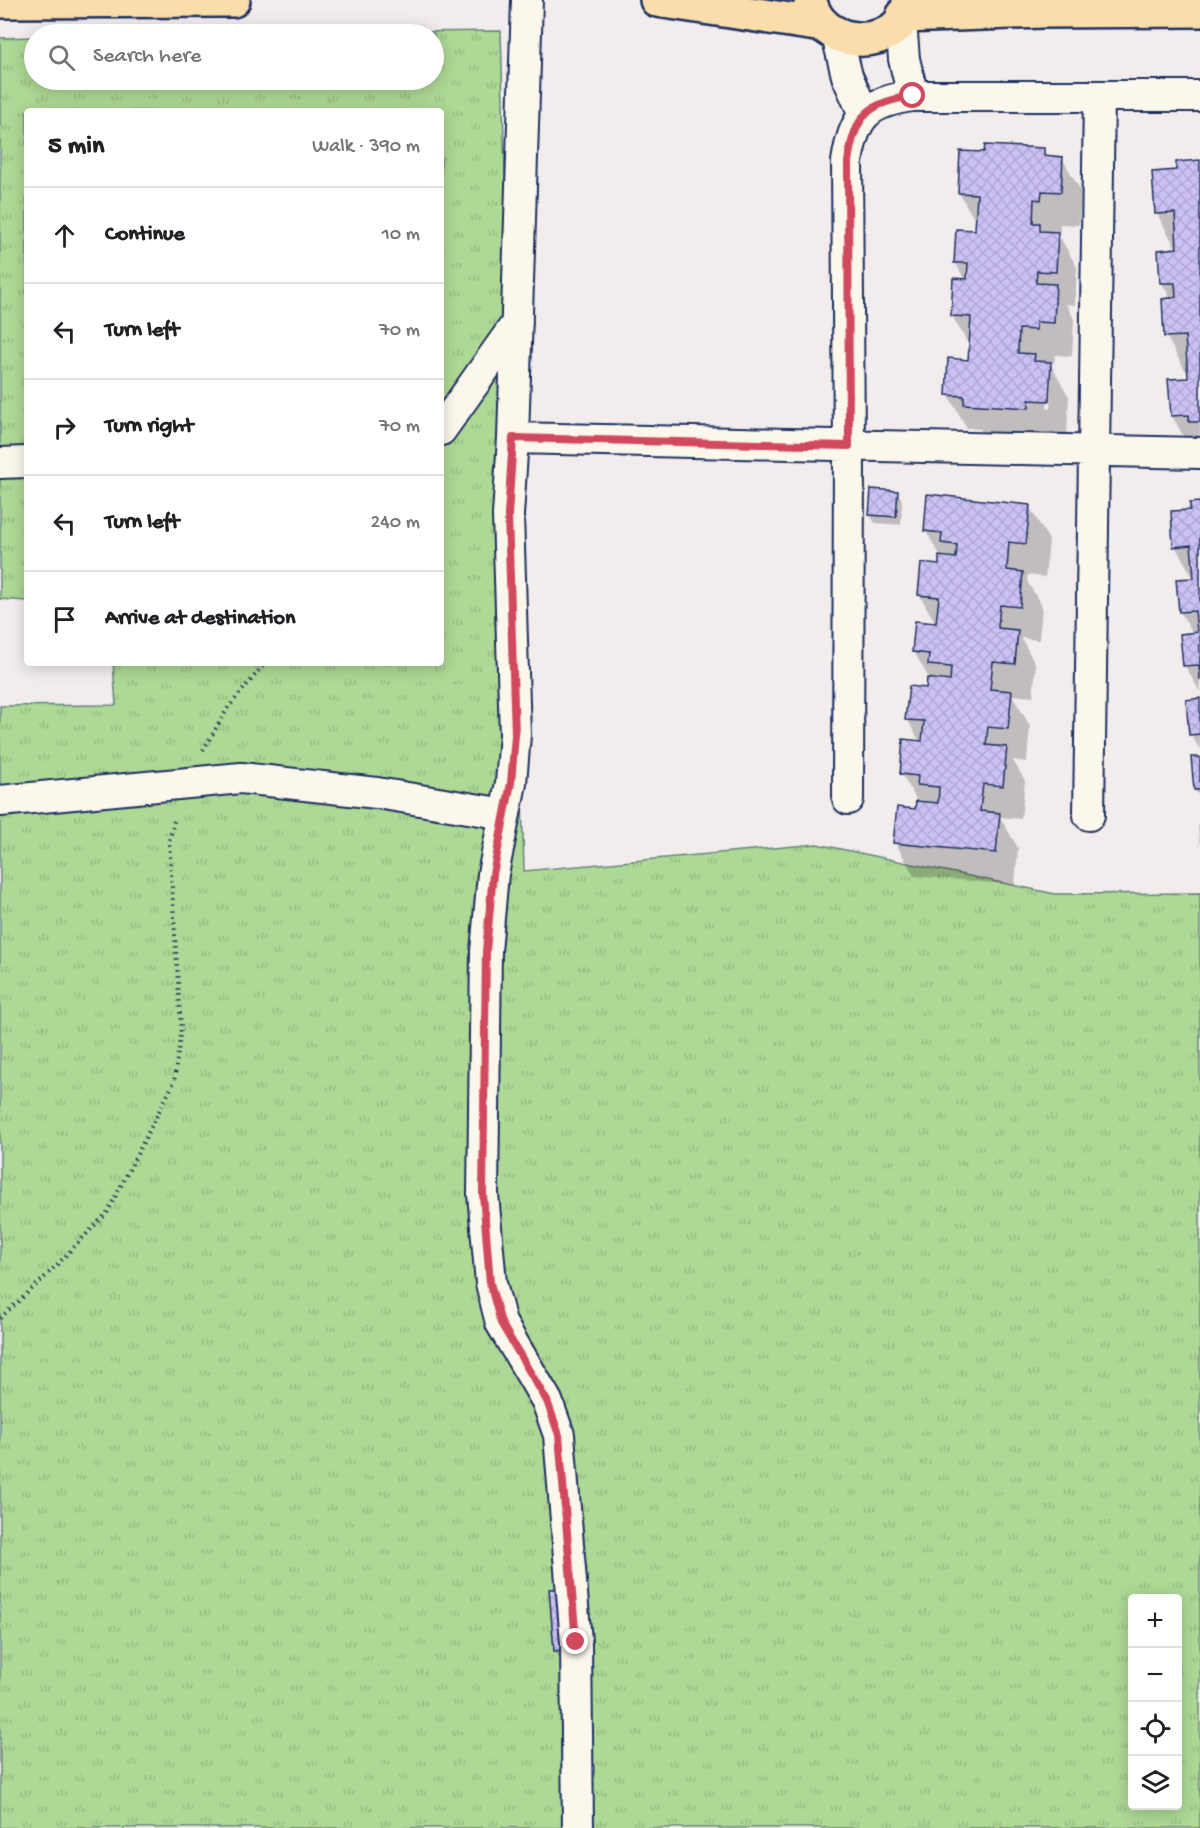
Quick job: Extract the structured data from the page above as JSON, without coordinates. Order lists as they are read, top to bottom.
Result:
{
  "page": {
    "search": "Search here",
    "heading": ["5 min", "Walk · 390 m"],
    "list": [
      ["Continue", "10 m"],
      ["Turn left", "70 m"],
      ["Turn right", "70 m"],
      ["Turn left", "240 m"],
      "Arrive at destination"
    ],
    "map_buttons": ["+", "−"]
  }
}
